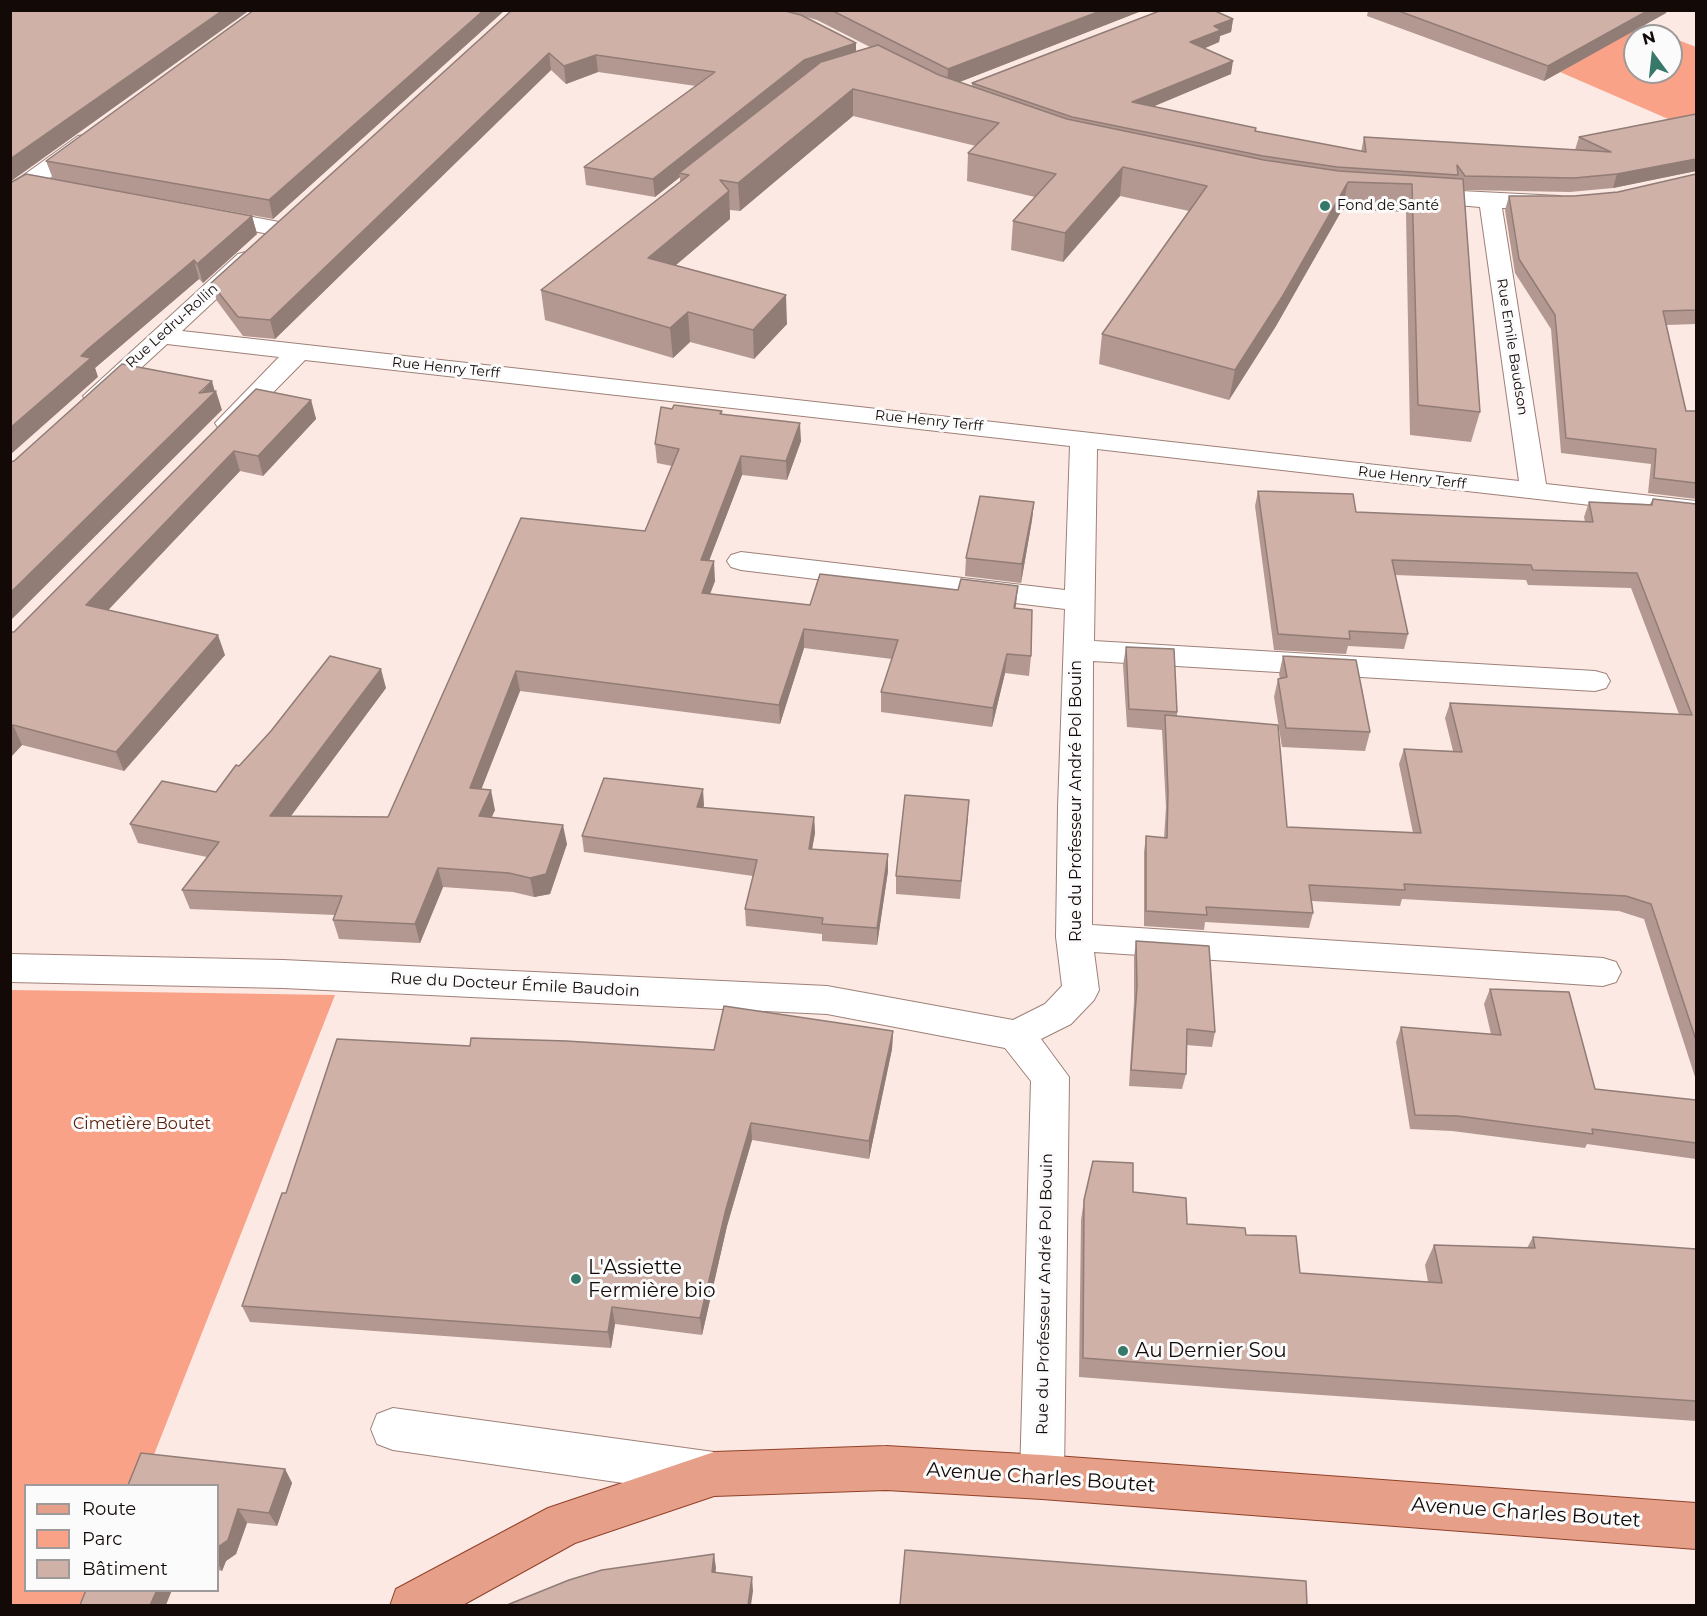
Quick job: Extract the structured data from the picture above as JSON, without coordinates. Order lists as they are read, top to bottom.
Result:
{
  "streets": {
    "main road": ["Avenue Charles Boutet"],
    "street": [
      "Rue Ledru-Rollin",
      "Rue Emile Baudson",
      "Rue Henry Terff",
      "Rue du Professeur André Pol Bouin",
      "Rue du Docteur Émile Baudoin"
    ]
  },
  "crossings": [
    ["Rue Ledru-Rollin", "Rue Henry Terff"],
    ["Rue Emile Baudson", "Rue Henry Terff"],
    ["Rue Henry Terff", "Rue du Professeur André Pol Bouin"],
    ["Rue du Professeur André Pol Bouin", "Rue du Docteur Émile Baudoin"],
    ["Rue du Professeur André Pol Bouin", "Avenue Charles Boutet"]
  ],
  "parks": ["Cimetière Boutet"],
  "places": ["Fond de Santé", "L'Assiette Fermière bio", "Au Dernier Sou"],
  "legend": ["Route", "Parc", "Bâtiment"],
  "north": "top"
}
